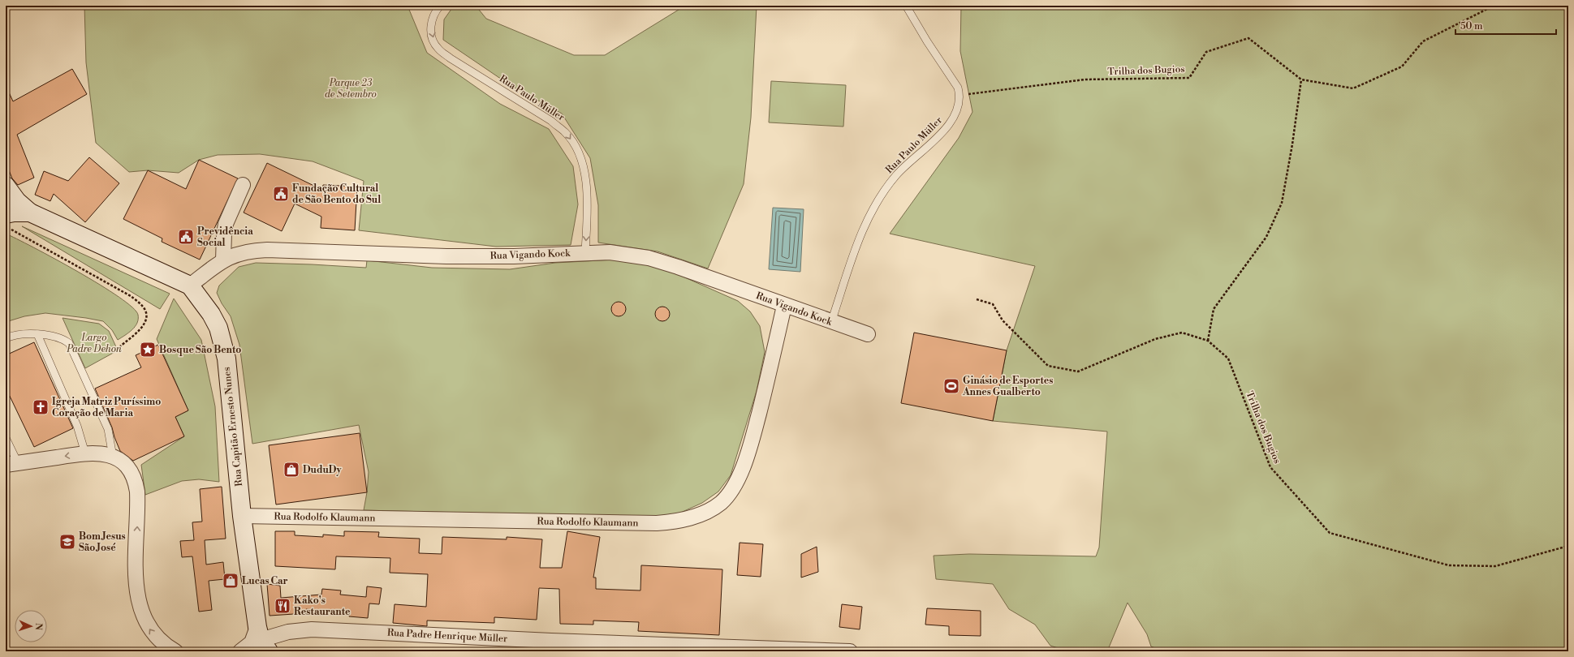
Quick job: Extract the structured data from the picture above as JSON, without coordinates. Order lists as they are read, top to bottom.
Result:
{
  "streets": {
    "main road": ["Rua Capitão Ernesto Nunes"],
    "street": ["Rua Vigando Kock", "Rua Rodolfo Klaumann", "Rua Padre Henrique Müller"],
    "lane": ["Rua Paulo Müller"],
    "path": ["Trilha dos Bugios"]
  },
  "crossings": [
    ["Trilha dos Bugios", "Rua Paulo Müller"],
    ["Rua Paulo Müller", "Rua Vigando Kock"],
    ["Rua Vigando Kock", "Rua Capitão Ernesto Nunes"],
    ["Rua Vigando Kock", "Rua Rodolfo Klaumann"],
    ["Rua Capitão Ernesto Nunes", "Rua Rodolfo Klaumann"],
    ["Rua Capitão Ernesto Nunes", "Rua Padre Henrique Müller"]
  ],
  "one_way": ["Rua Paulo Müller"],
  "parks": ["Parque 23 de Setembro", "Largo Padre Dehon"],
  "places": {
    "public building": ["Fundação Cultural de São Bento do Sul", "Previdência Social"],
    "place": ["Bosque São Bento"],
    "sports": ["Ginásio de Esportes Annes Gualberto"],
    "church": ["Igreja Matriz Puríssimo Coração de Maria"],
    "shop": ["DuduDy", "Lucas Car"],
    "school or university": ["Bom Jesus São José"],
    "restaurant": ["Kako's Restaurante"]
  },
  "scale_bar": "50 m",
  "north": "right"
}
